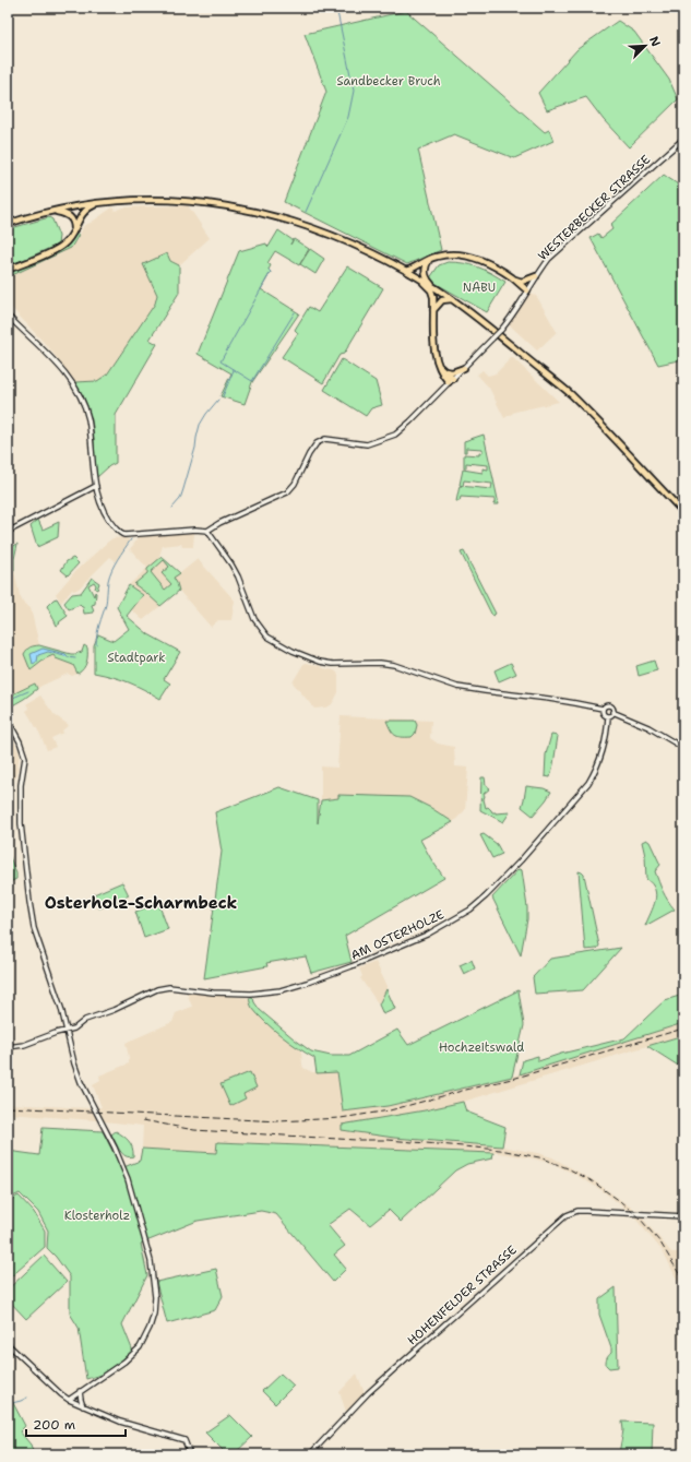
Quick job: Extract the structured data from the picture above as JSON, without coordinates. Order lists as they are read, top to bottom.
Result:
{
  "streets": {
    "street": ["WESTERBECKER STRASSE", "AM OSTERHOLZE", "HOHENFELDER STRASSE"]
  },
  "districts": ["Osterholz-Scharmbeck"],
  "parks": [
    "Sandbecker Bruch",
    "NABU",
    "Stadtpark",
    "Hochzeitswald",
    "Klosterholz"
  ],
  "scale_bar": "200 m",
  "north": "top right"
}
